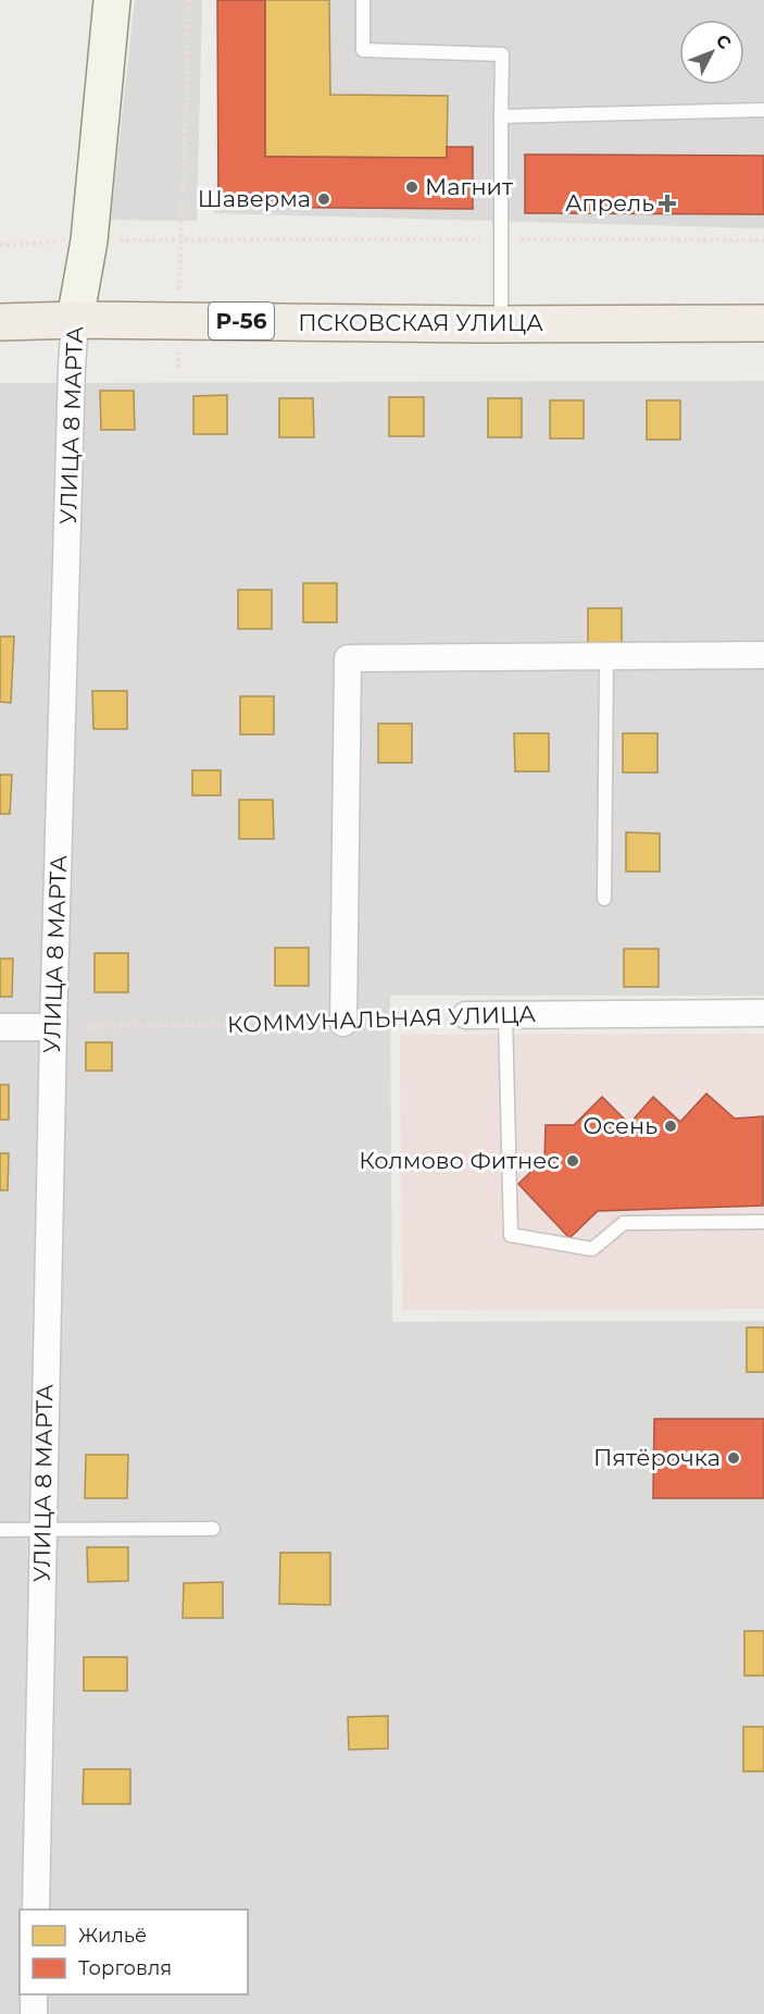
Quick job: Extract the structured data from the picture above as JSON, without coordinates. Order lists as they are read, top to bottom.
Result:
{
  "streets": {
    "main road": ["Р-56", "ПСКОВСКАЯ УЛИЦА", "УЛИЦА 8 МАРТА"],
    "street": ["КОММУНАЛЬНАЯ УЛИЦА"]
  },
  "crossings": [
    ["ПСКОВСКАЯ УЛИЦА", "УЛИЦА 8 МАРТА"],
    ["УЛИЦА 8 МАРТА", "КОММУНАЛЬНАЯ УЛИЦА"]
  ],
  "places": {
    "other": [
      "Магнит",
      "Шаверма",
      "Осень",
      "Колмово Фитнес",
      "Пятёрочка"
    ],
    "health": ["Апрель"]
  },
  "legend": ["Жильё", "Торговля"],
  "north": "top right"
}
